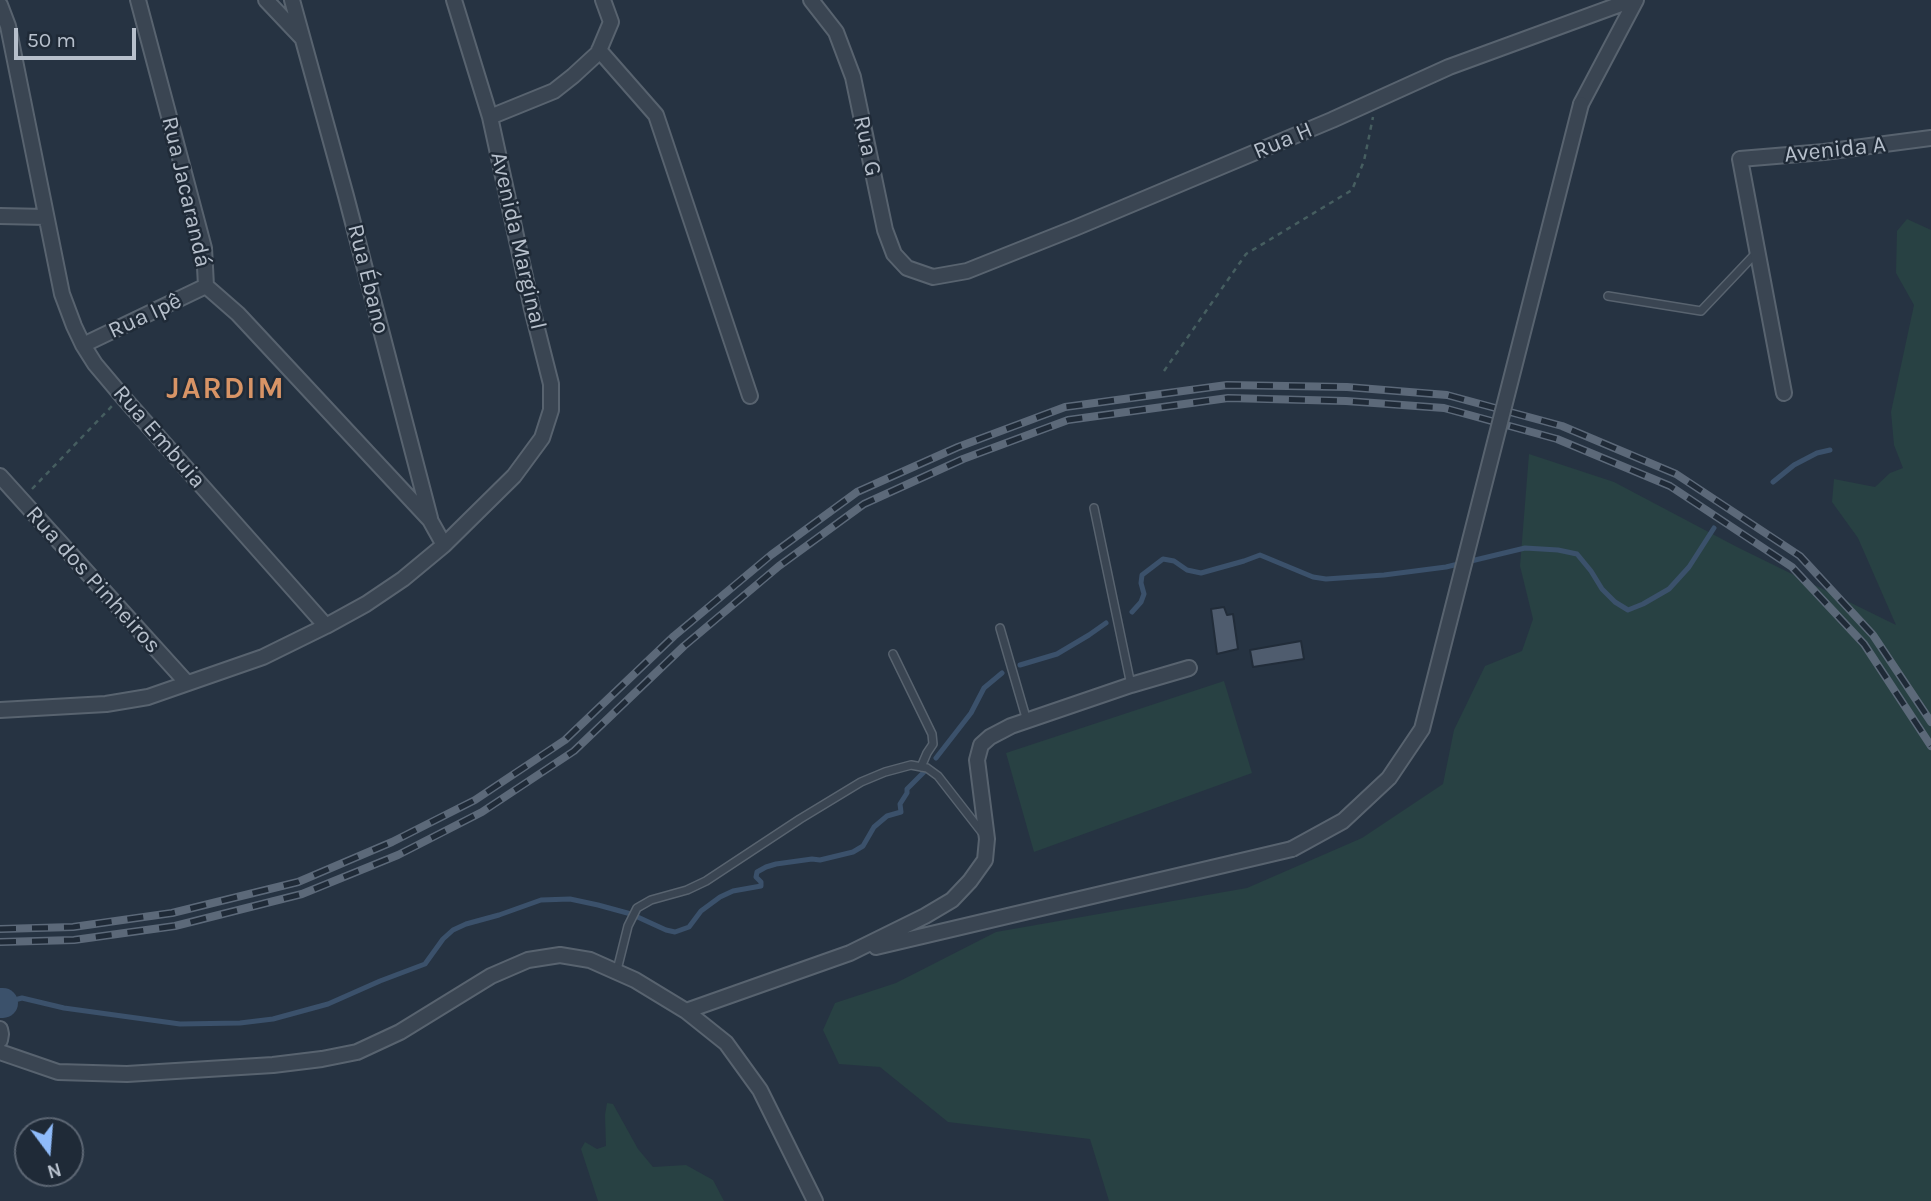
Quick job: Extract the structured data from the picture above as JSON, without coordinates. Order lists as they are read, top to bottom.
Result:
{
  "streets": {
    "street": [
      "Rua H",
      "Rua G",
      "Avenida A",
      "Rua Jacarandá",
      "Avenida Marginal",
      "Rua Ébano",
      "Rua Ipê",
      "Rua Embuia",
      "Rua dos Pinheiros"
    ]
  },
  "crossings": [
    ["Rua H", "Rua G"],
    ["Rua Jacarandá", "Avenida Marginal"],
    ["Rua Jacarandá", "Rua Ébano"],
    ["Rua Jacarandá", "Rua Ipê"],
    ["Avenida Marginal", "Rua Embuia"],
    ["Avenida Marginal", "Rua dos Pinheiros"],
    ["Rua Ipê", "Rua Embuia"]
  ],
  "districts": ["JARDIM"],
  "scale_bar": "50 m",
  "north": "bottom"
}
